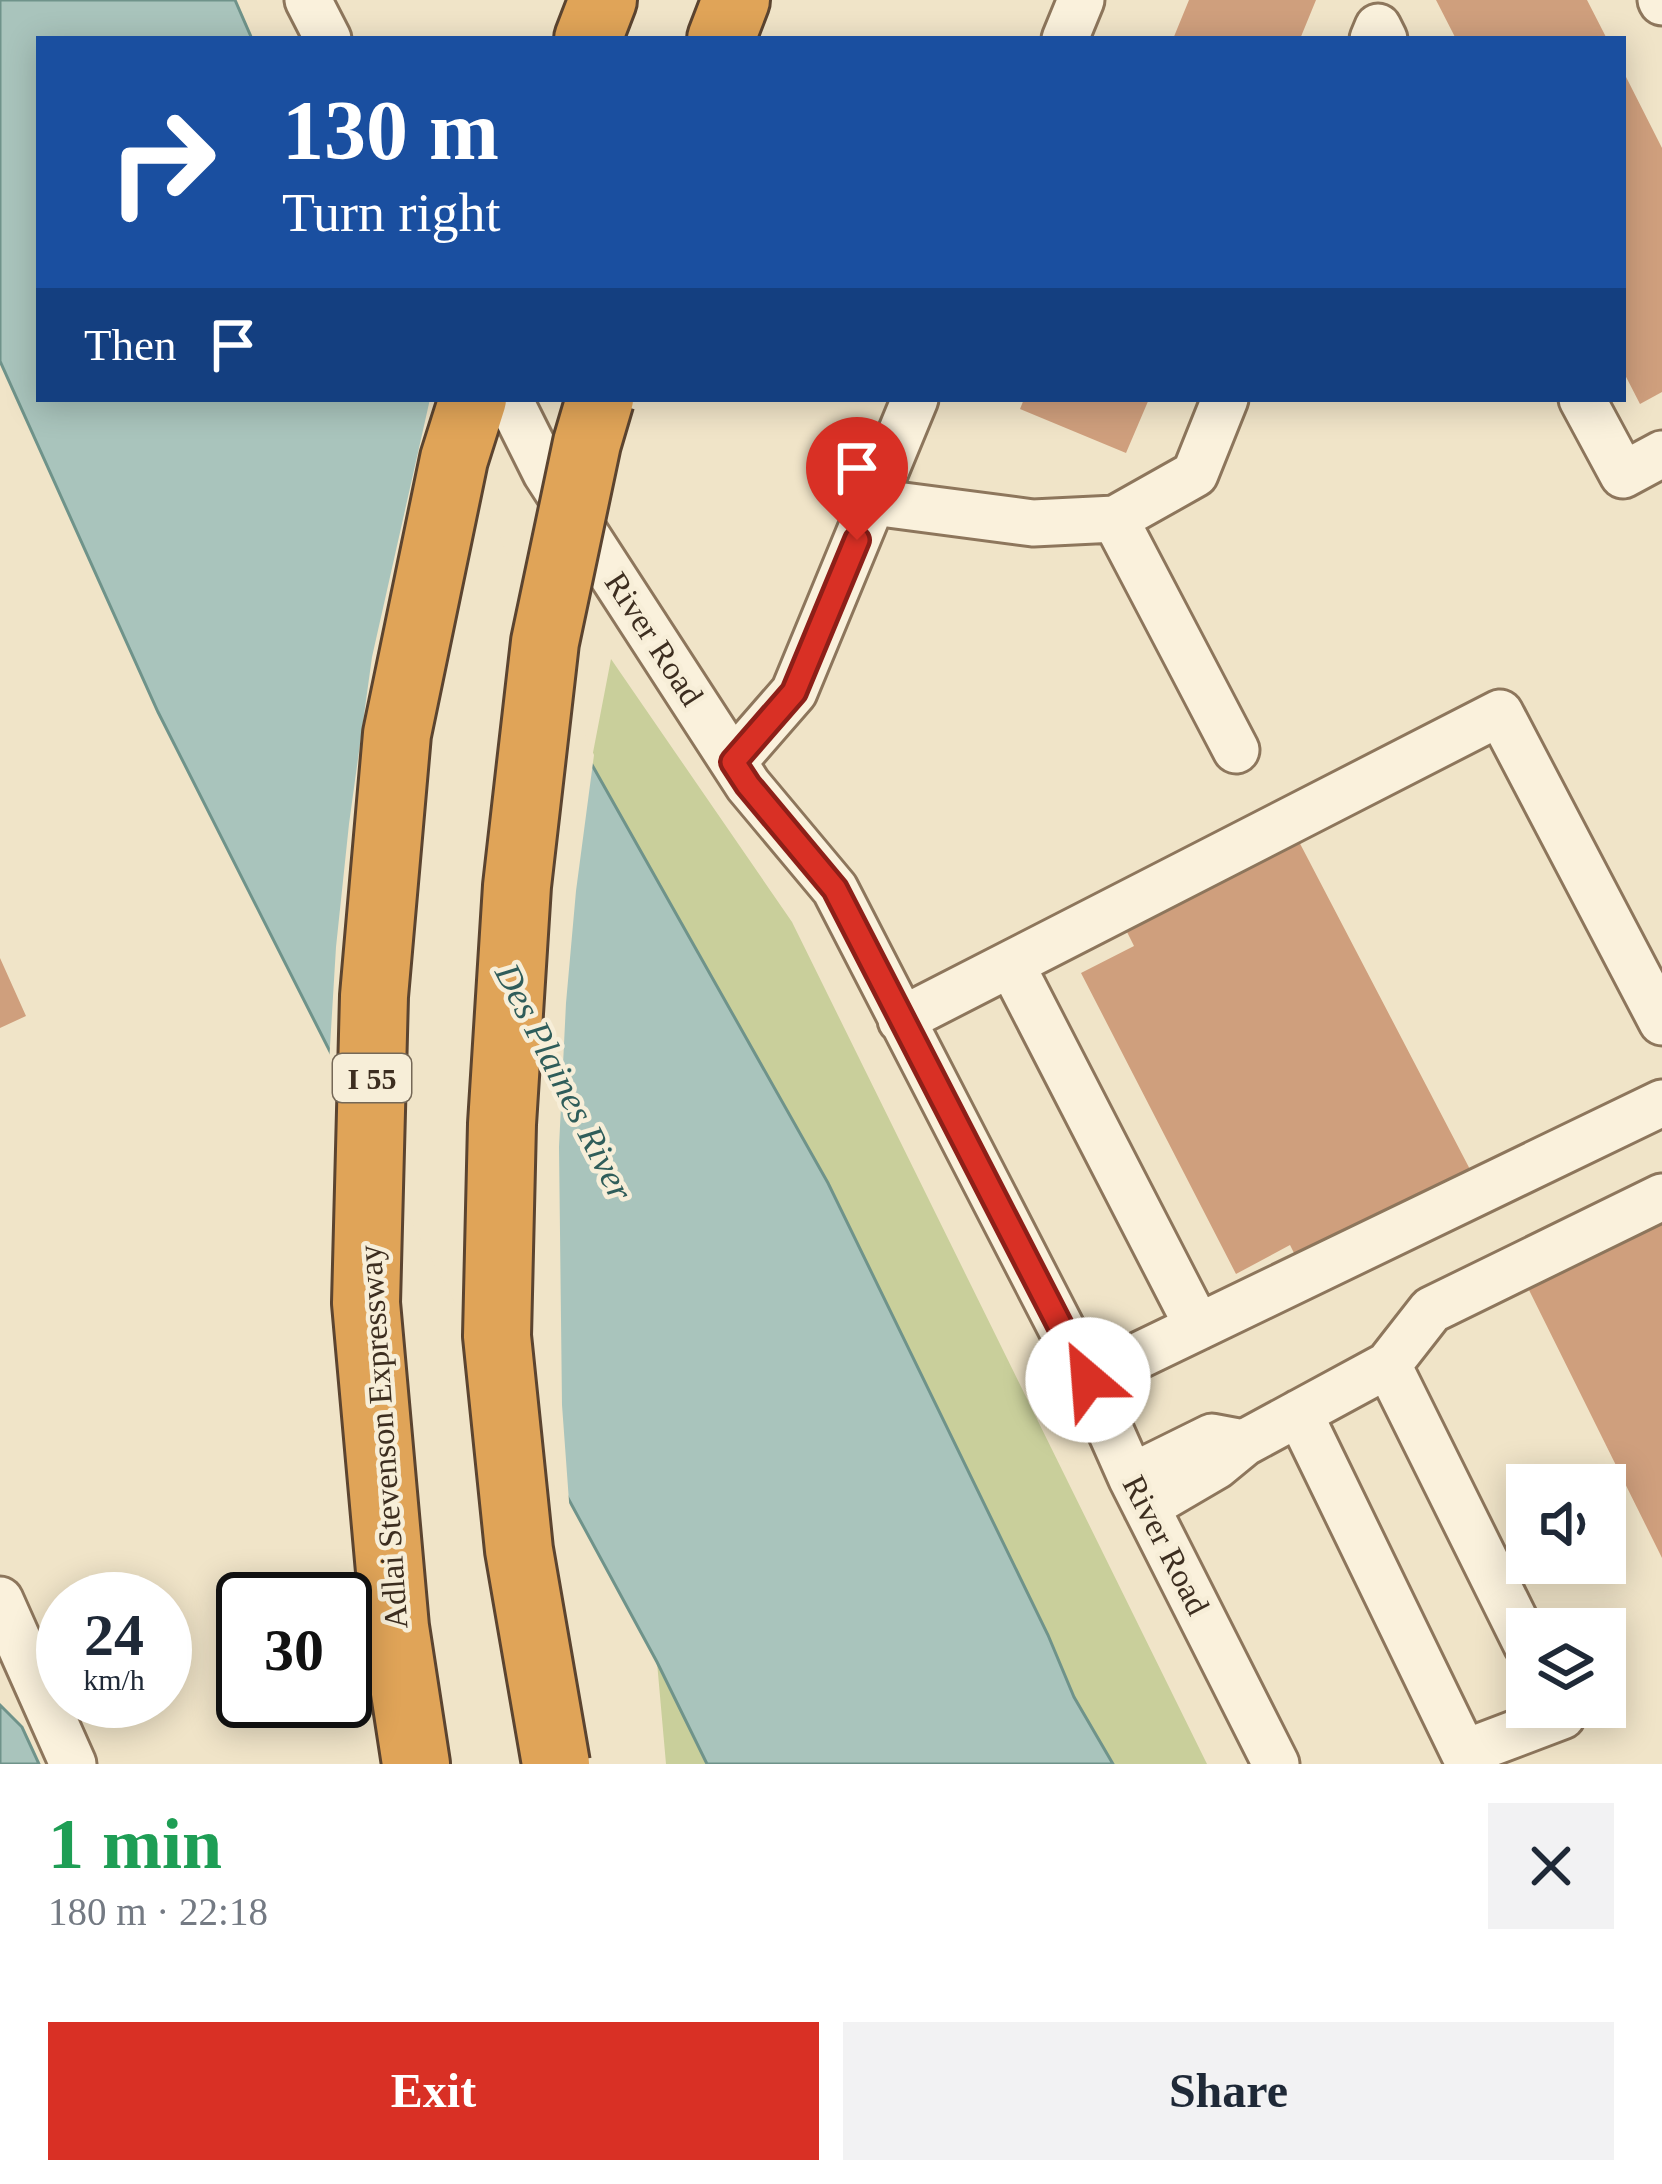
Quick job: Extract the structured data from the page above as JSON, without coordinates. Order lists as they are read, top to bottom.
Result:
{
  "streets": {
    "highway": ["I 55", "Adlai Stevenson Expressway"],
    "street": ["River Road"]
  },
  "water": ["Des Plaines River"],
  "page": {
    "turn": ["130 m", "Turn right"],
    "then": "Then",
    "speed": "24 km/h",
    "limit": "30",
    "heading": ["1 min", "180 m · 22:18"],
    "buttons": ["Exit", "Share"]
  }
}
